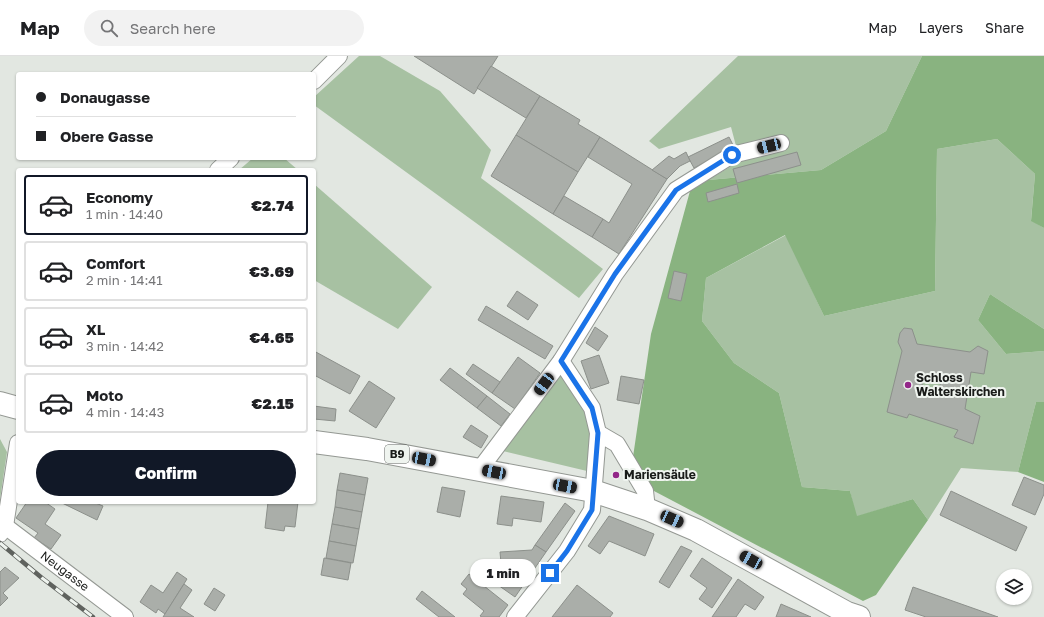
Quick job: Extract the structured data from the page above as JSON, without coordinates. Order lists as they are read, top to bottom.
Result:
{
  "streets": {
    "main road": ["B9"],
    "street": ["Neugasse"]
  },
  "places": ["Schloss Walterskirchen", "Mariensäule"],
  "page": {
    "header": "Map",
    "search": "Search here",
    "nav": ["Map", "Layers", "Share"],
    "banner": ["Donaugasse", "Obere Gasse"],
    "list": [
      {
        "name": "Economy",
        "note": "1 min · 14:40",
        "value": "€2.74"
      },
      {
        "name": "Comfort",
        "note": "2 min · 14:41",
        "value": "€3.69"
      },
      {
        "name": "XL",
        "note": "3 min · 14:42",
        "value": "€4.65"
      },
      {
        "name": "Moto",
        "note": "4 min · 14:43",
        "value": "€2.15"
      }
    ],
    "buttons": "Confirm",
    "bubble": "1 min"
  }
}
